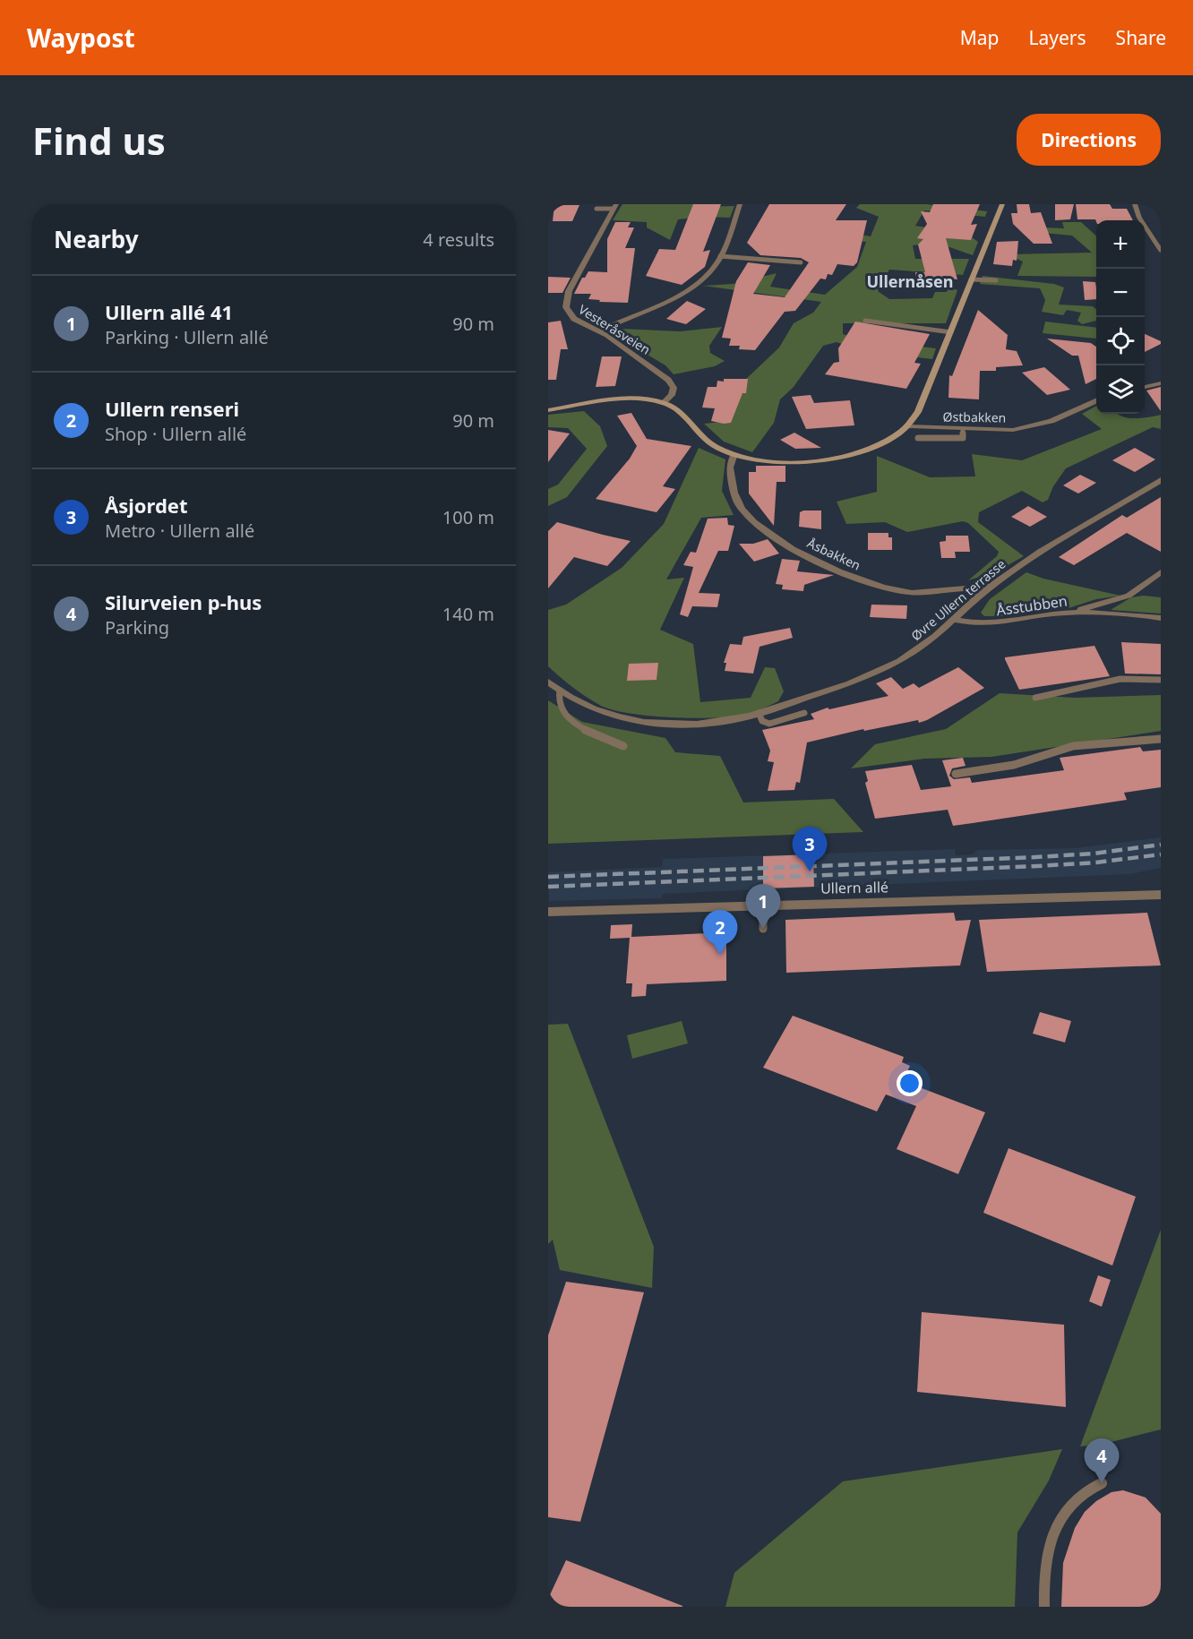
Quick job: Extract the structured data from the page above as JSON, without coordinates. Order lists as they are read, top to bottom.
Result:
{
  "streets": {
    "street": [
      "Vesteråsveien",
      "Østbakken",
      "Åsbakken",
      "Øvre Ullern terrasse",
      "Åsstubben",
      "Ullern allé"
    ]
  },
  "crossings": [
    ["Åsbakken", "Øvre Ullern terrasse"],
    ["Øvre Ullern terrasse", "Åsstubben"]
  ],
  "districts": ["Ullernåsen"],
  "page": {
    "header": "Waypost",
    "nav": ["Map", "Layers", "Share"],
    "buttons": "Directions",
    "title": "Find us",
    "heading": ["Nearby", "4 results"],
    "map_buttons": ["+", "−"],
    "list": [
      {
        "mark": "1",
        "name": "Ullern allé 41",
        "note": "Parking · Ullern allé",
        "value": "90 m"
      },
      {
        "mark": "2",
        "name": "Ullern renseri",
        "note": "Shop · Ullern allé",
        "value": "90 m"
      },
      {
        "mark": "3",
        "name": "Åsjordet",
        "note": "Metro · Ullern allé",
        "value": "100 m"
      },
      {
        "mark": "4",
        "name": "Silurveien p-hus",
        "note": "Parking",
        "value": "140 m"
      }
    ],
    "pins": [
      "3",
      "1",
      "2",
      "4"
    ]
  }
}
